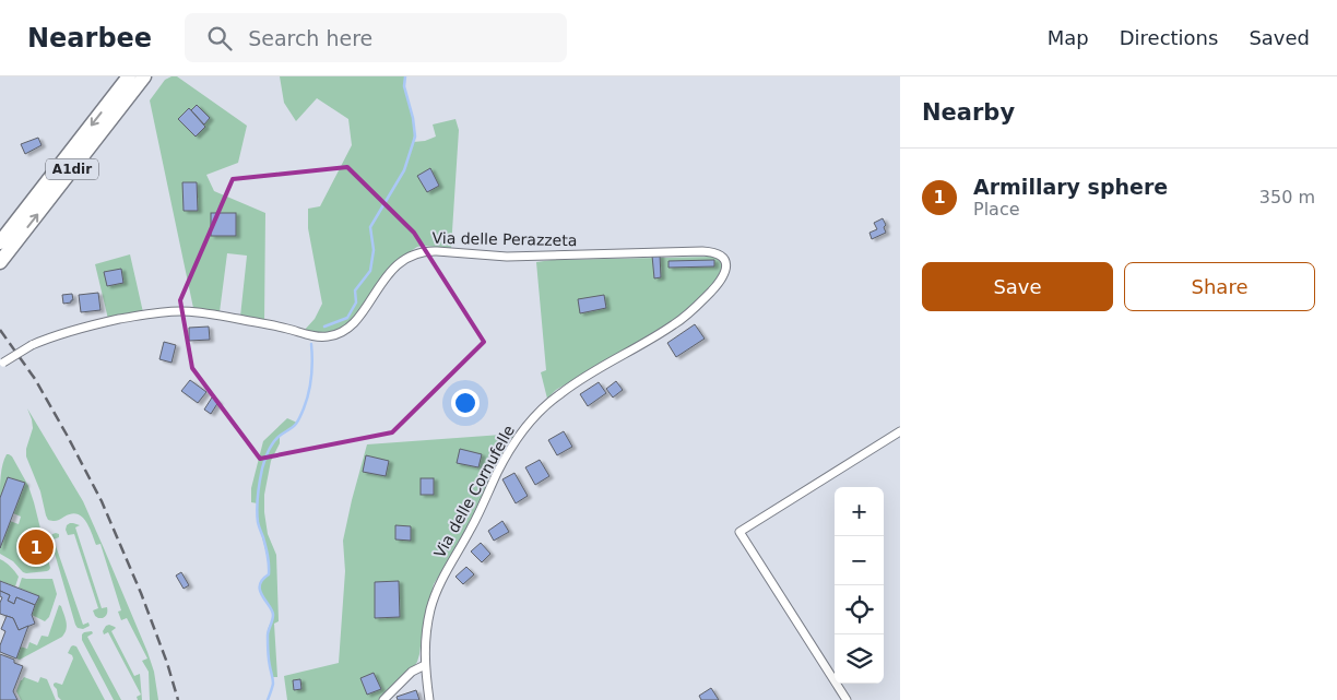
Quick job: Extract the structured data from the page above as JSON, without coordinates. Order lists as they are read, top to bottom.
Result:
{
  "streets": {
    "highway": ["A1dir"],
    "street": ["Via delle Perazzeta", "Via delle Cornufelle"]
  },
  "crossings": [
    ["Via delle Perazzeta", "Via delle Cornufelle"]
  ],
  "page": {
    "header": "Nearbee",
    "search": "Search here",
    "nav": ["Map", "Directions", "Saved"],
    "heading": "Nearby",
    "list": [
      {
        "mark": "1",
        "name": "Armillary sphere",
        "note": "Place",
        "value": "350 m"
      }
    ],
    "buttons": ["Save", "Share"],
    "map_buttons": ["+", "−"],
    "pins": "1"
  }
}
